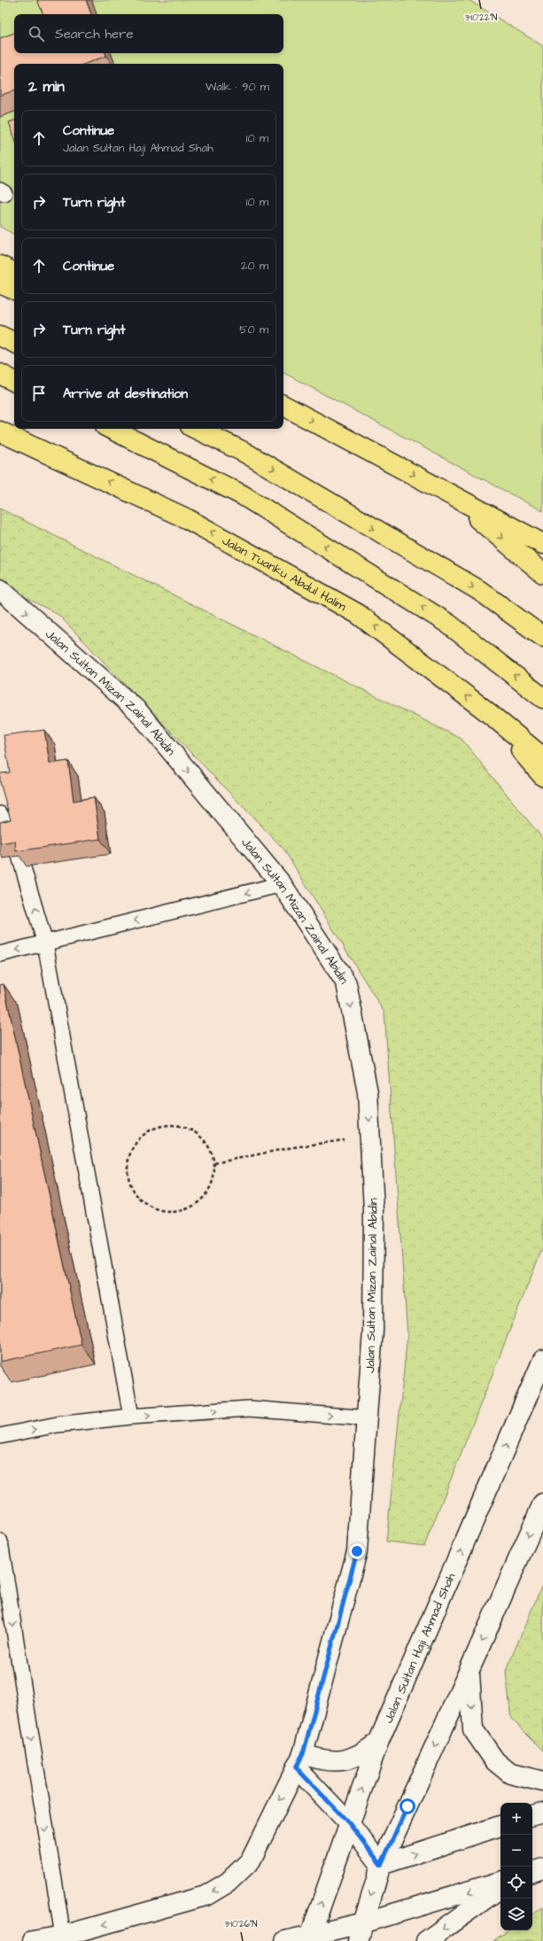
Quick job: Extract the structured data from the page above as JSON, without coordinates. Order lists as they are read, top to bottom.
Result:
{
  "streets": {
    "main road": ["Jalan Tuanku Abdul Halim"],
    "street": ["Jalan Sultan Mizan Zainal Abidin", "Jalan Sultan Haji Ahmad Shah"]
  },
  "page": {
    "search": "Search here",
    "heading": ["2 min", "Walk · 90 m"],
    "list": [
      ["Continue", "Jalan Sultan Haji Ahmad Shah", "10 m"],
      ["Turn right", "10 m"],
      ["Continue", "20 m"],
      ["Turn right", "50 m"],
      "Arrive at destination"
    ],
    "map_buttons": ["+", "−"]
  },
  "coordinates": ["3°10'22\"N", "3°10'26\"N"]
}
